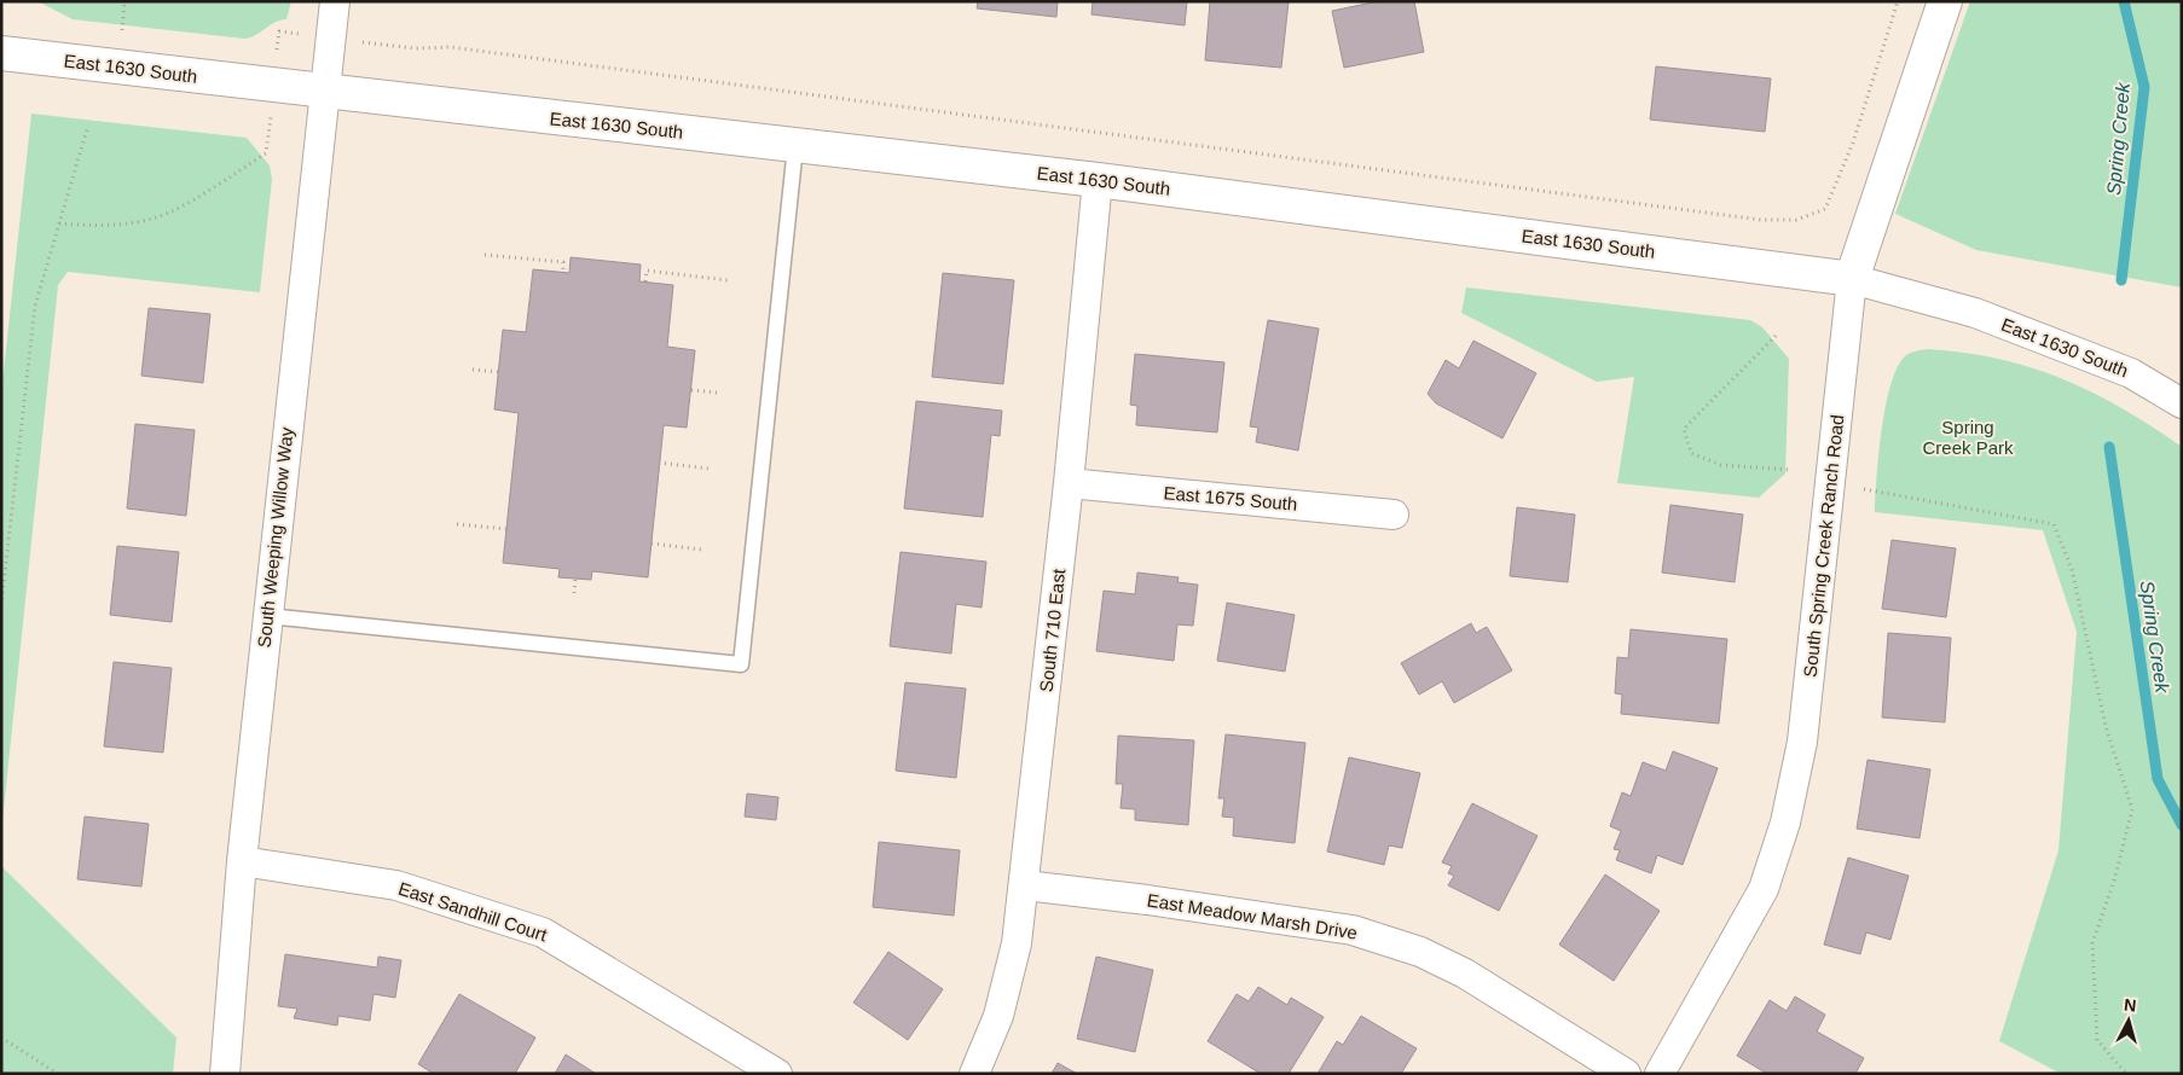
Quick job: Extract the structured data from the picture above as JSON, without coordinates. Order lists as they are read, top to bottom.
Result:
{
  "streets": {
    "street": [
      "East 1630 South",
      "East 1675 South",
      "South Weeping Willow Way",
      "South Spring Creek Ranch Road",
      "South 710 East",
      "East Sandhill Court",
      "East Meadow Marsh Drive"
    ]
  },
  "crossings": [
    ["East 1630 South", "South Weeping Willow Way"],
    ["East 1630 South", "South Spring Creek Ranch Road"],
    ["East 1630 South", "South 710 East"],
    ["East 1675 South", "South 710 East"],
    ["South Weeping Willow Way", "East Sandhill Court"],
    ["South 710 East", "East Meadow Marsh Drive"]
  ],
  "water": ["Spring Creek"],
  "parks": ["Spring Creek Park"],
  "north": "top"
}
